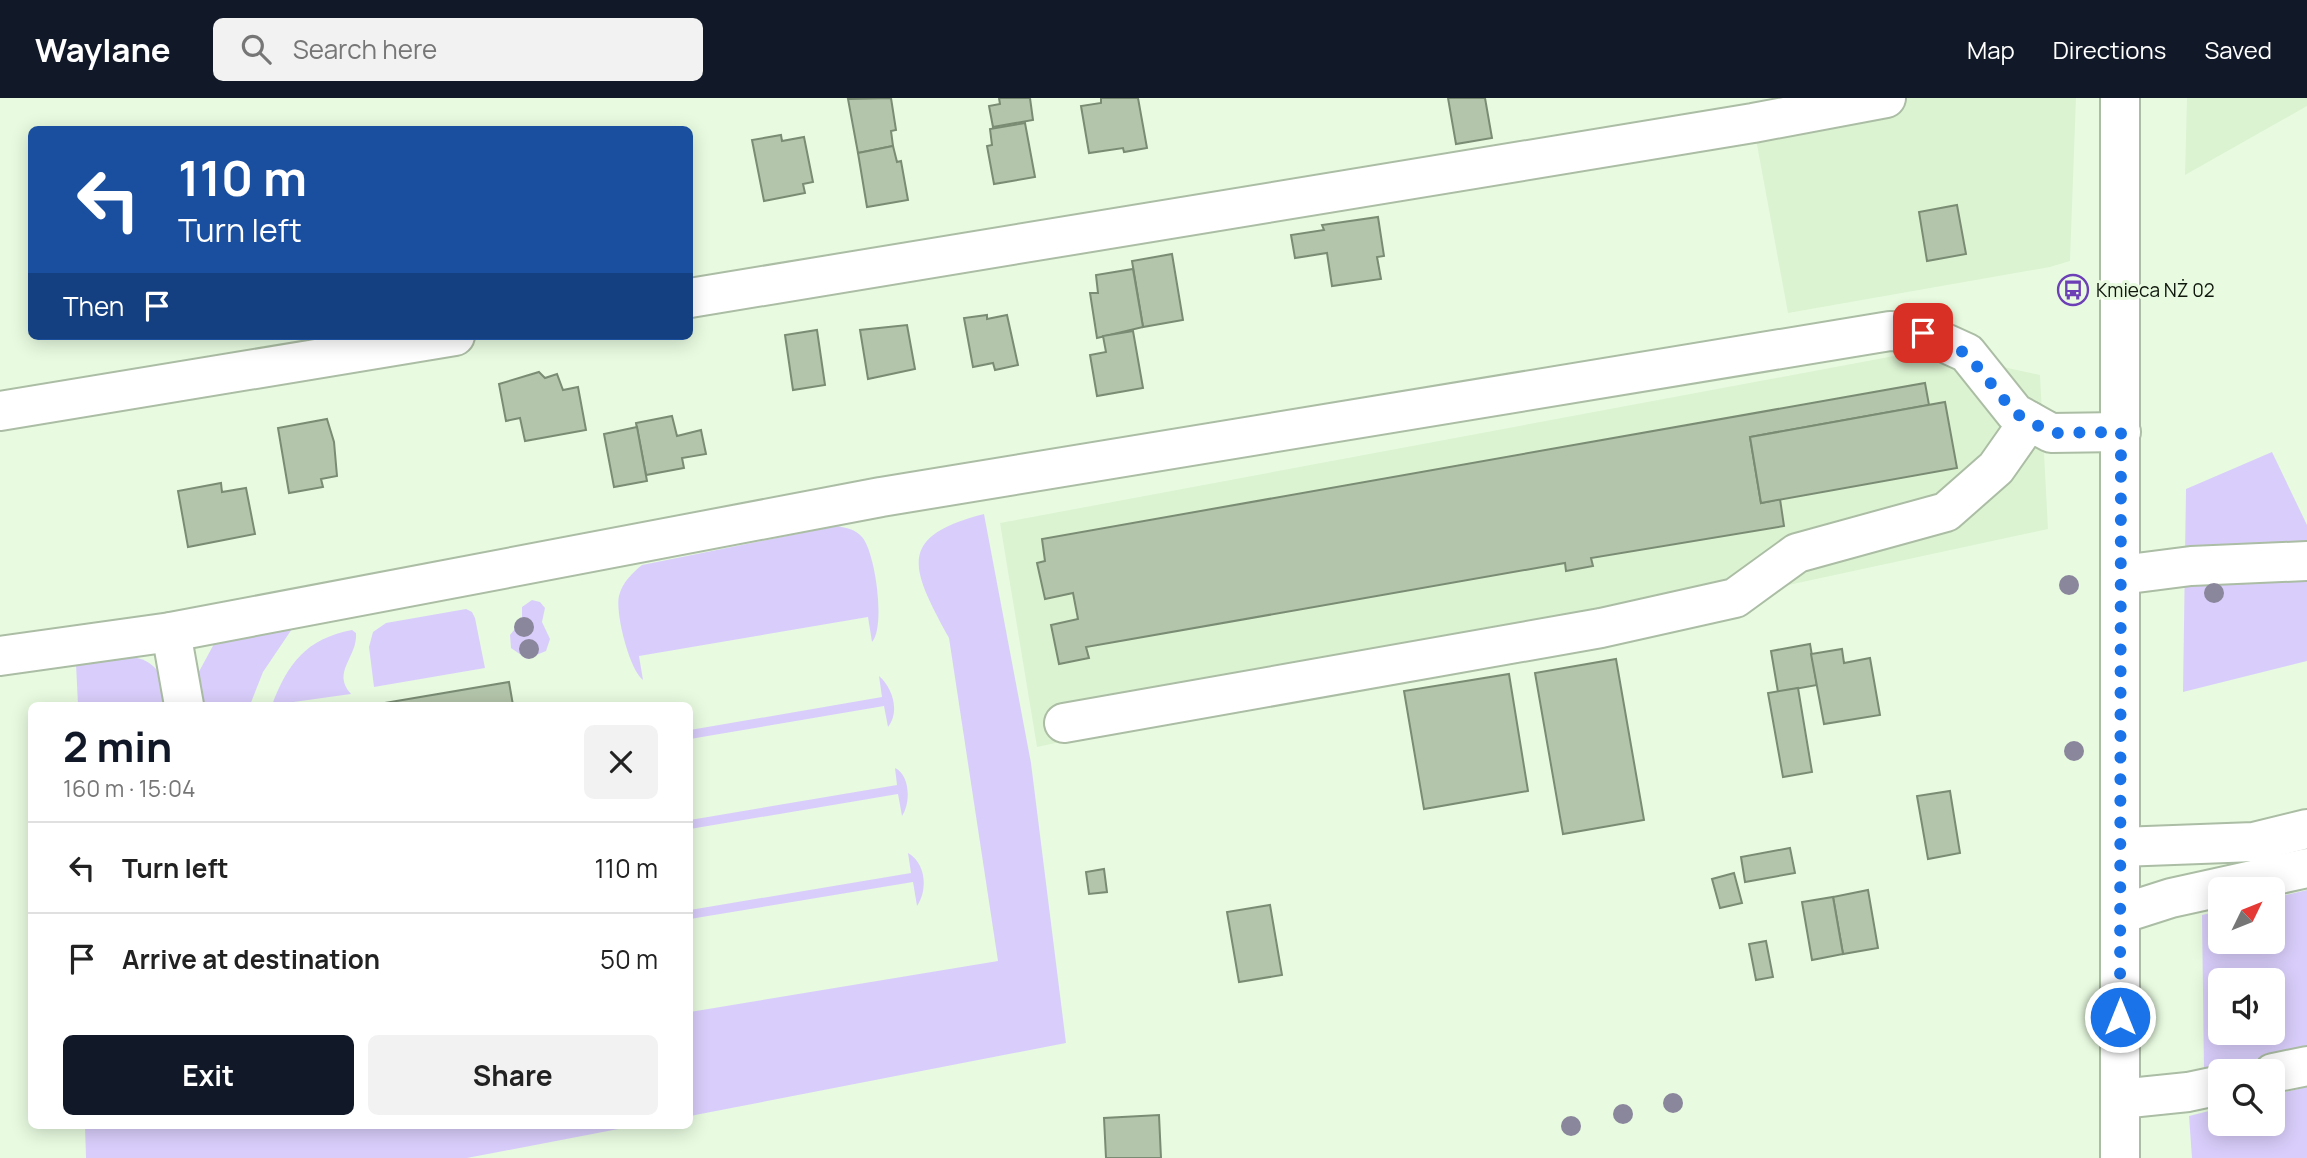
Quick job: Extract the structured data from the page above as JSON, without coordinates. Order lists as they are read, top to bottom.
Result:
{
  "places": {
    "bus stop": ["Kmieca NŻ 02"]
  },
  "north": "top right",
  "page": {
    "header": "Waylane",
    "search": "Search here",
    "nav": ["Map", "Directions", "Saved"],
    "turn": ["110 m", "Turn left"],
    "then": "Then",
    "heading": ["2 min", "160 m · 15:04"],
    "list": [
      {
        "name": "Turn left",
        "value": "110 m"
      },
      {
        "name": "Arrive at destination",
        "value": "50 m"
      }
    ],
    "buttons": ["Exit", "Share"]
  }
}
